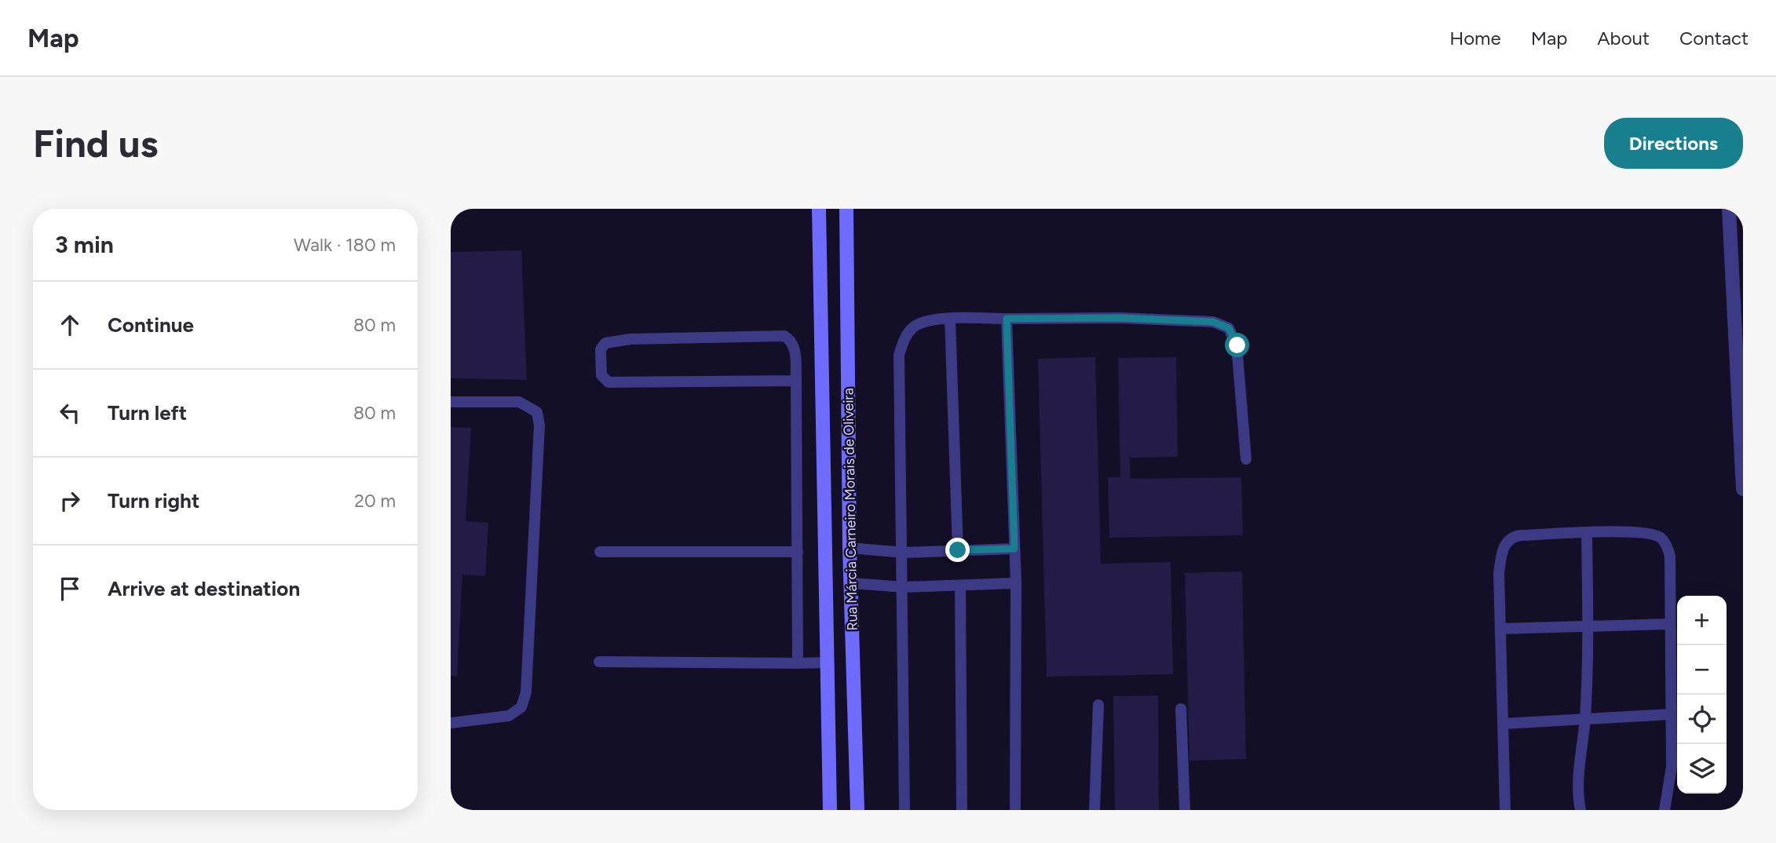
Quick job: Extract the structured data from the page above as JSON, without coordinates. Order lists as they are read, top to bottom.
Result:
{
  "streets": {
    "street": ["Rua Márcia Carneiro Morais de Oliveira"]
  },
  "page": {
    "header": "Map",
    "nav": [
      "Home",
      "Map",
      "About",
      "Contact"
    ],
    "buttons": "Directions",
    "title": "Find us",
    "heading": ["3 min", "Walk · 180 m"],
    "list": [
      ["Continue", "80 m"],
      ["Turn left", "80 m"],
      ["Turn right", "20 m"],
      "Arrive at destination"
    ],
    "map_buttons": ["+", "−"]
  }
}
